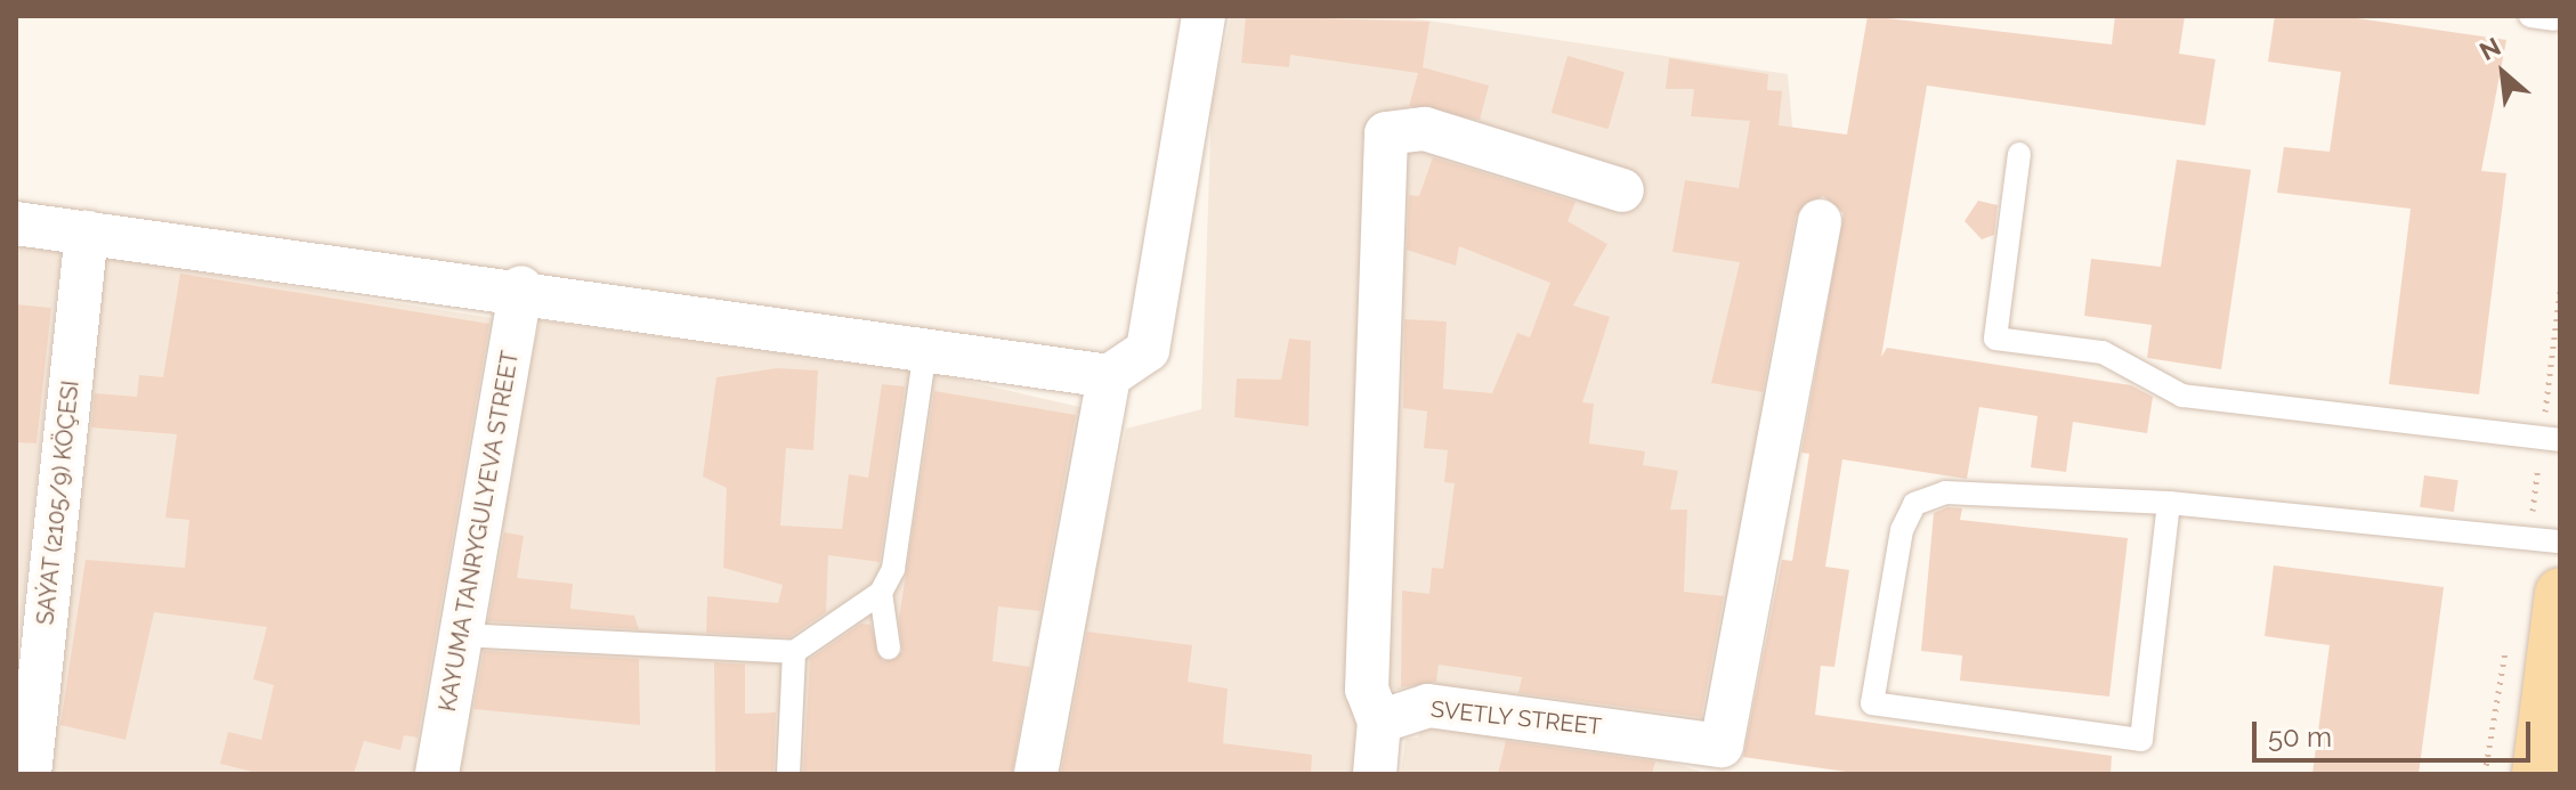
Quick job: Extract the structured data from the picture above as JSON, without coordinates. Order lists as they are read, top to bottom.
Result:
{
  "streets": {
    "street": ["SAÝAT (2105/9) KÖÇESI", "KAYUMA TANRYGULYEVA STREET", "SVETLY STREET"]
  },
  "scale_bar": "50 m",
  "north": "top left"
}
